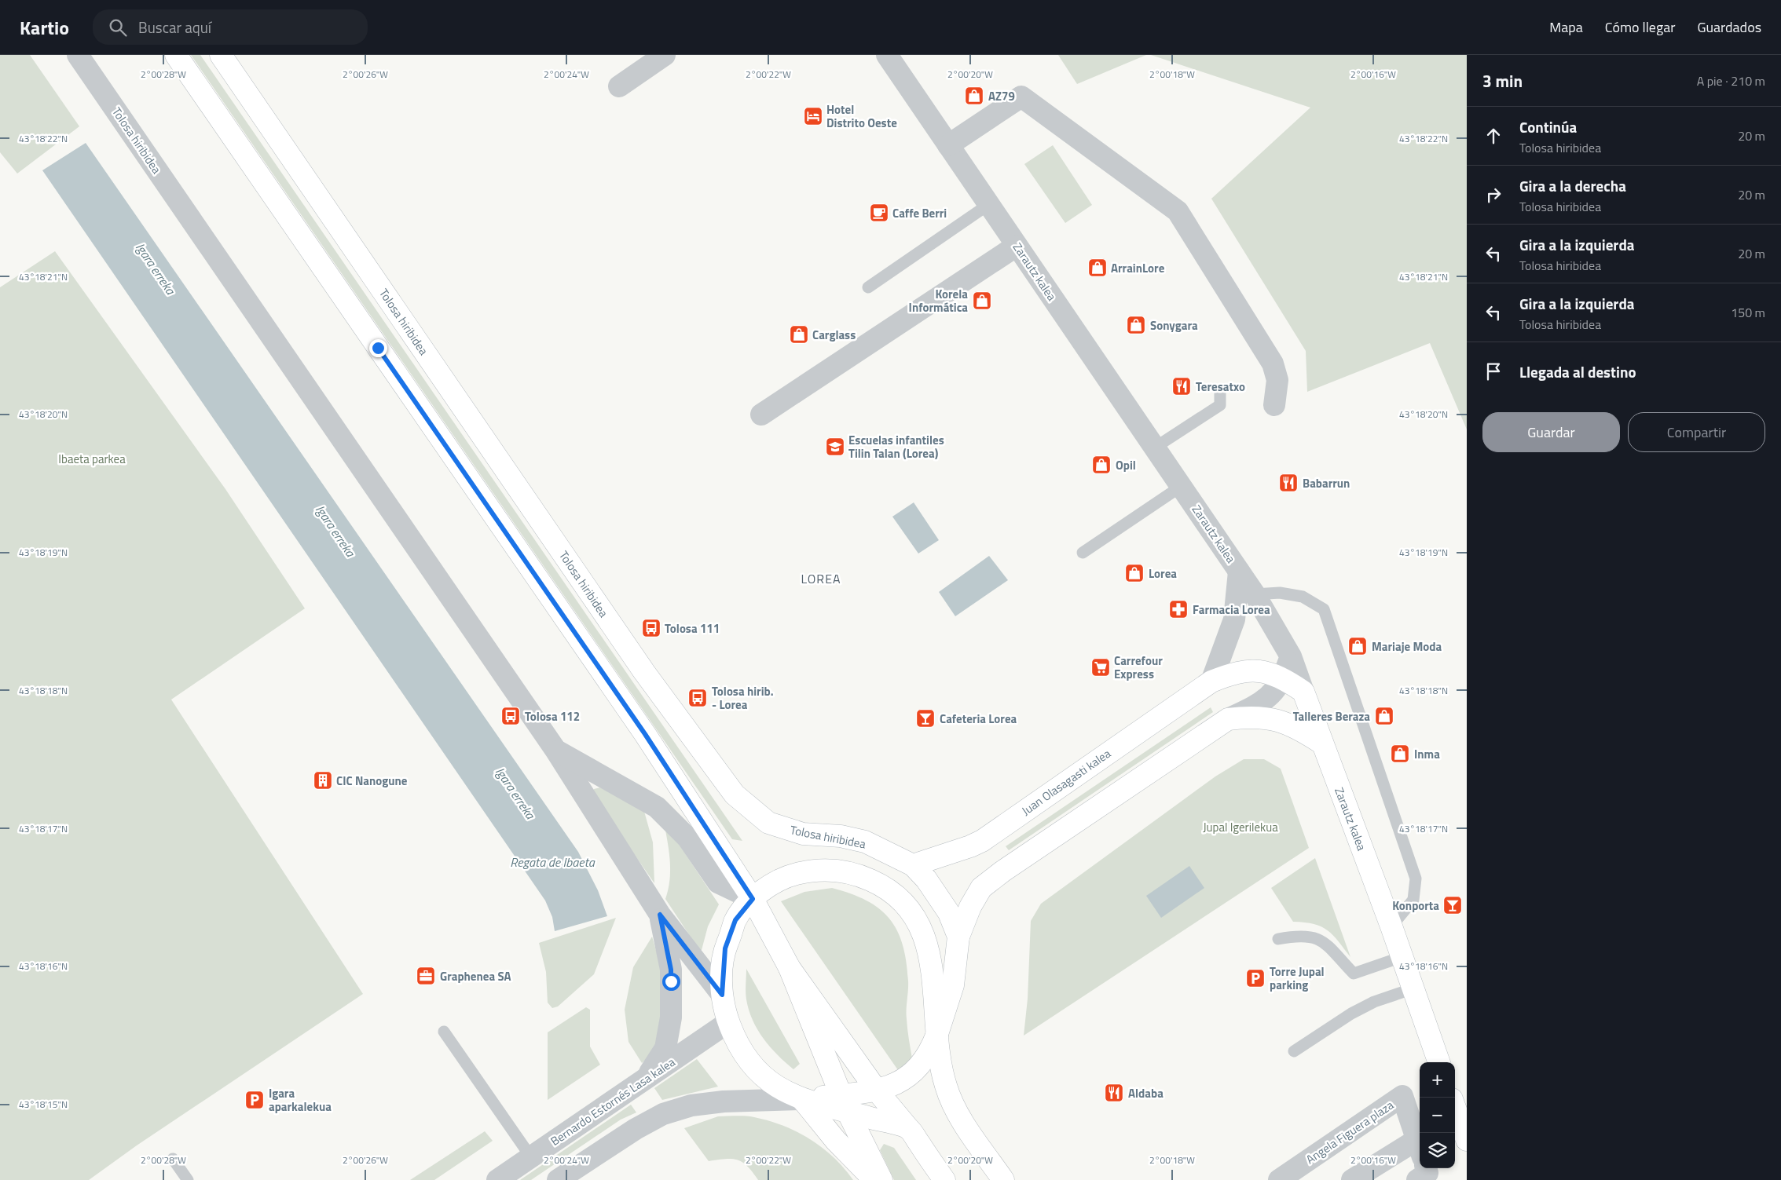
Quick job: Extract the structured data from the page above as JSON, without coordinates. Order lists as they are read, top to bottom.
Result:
{
  "streets": {
    "main road": ["Tolosa hiribidea", "Zarautz kalea", "Juan Olasagasti kalea"],
    "street": ["Bernardo Estornés Lasa kalea", "Angela Figuera plaza"]
  },
  "crossings": [
    ["Tolosa hiribidea", "Juan Olasagasti kalea"],
    ["Tolosa hiribidea", "Bernardo Estornés Lasa kalea"],
    ["Zarautz kalea", "Juan Olasagasti kalea"]
  ],
  "districts": ["LOREA"],
  "water": ["Igara erreka", "Regata de Ibaeta"],
  "parks": ["Ibaeta parkea", "Jupal Igerilekua"],
  "places": {
    "shop": [
      "AZ79",
      "ArrainLore",
      "Korela Informática",
      "Sonygara",
      "Carglass",
      "Opil",
      "Lorea",
      "Mariaje Moda",
      "Talleres Beraza",
      "Inma"
    ],
    "hotel": ["Hotel Distrito Oeste"],
    "cafe": ["Caffe Berri"],
    "restaurant": ["Teresatxo", "Babarrun", "Aldaba"],
    "school or university": ["Escuelas infantiles Tilin Talan (Lorea)"],
    "pharmacy": ["Farmacia Lorea"],
    "bus stop": ["Tolosa 111", "Tolosa hirib. - Lorea", "Tolosa 112"],
    "supermarket": ["Carrefour Express"],
    "bar": ["Cafeteria Lorea", "Konporta"],
    "building": ["CIC Nanogune"],
    "office": ["Graphenea SA"],
    "parking": ["Torre Jupal parking", "Igara aparkalekua"]
  },
  "page": {
    "header": "Kartio",
    "search": "Buscar aquí",
    "nav": ["Mapa", "Cómo llegar", "Guardados"],
    "heading": ["3 min", "A pie · 210 m"],
    "list": [
      ["Continúa", "Tolosa hiribidea", "20 m"],
      ["Gira a la derecha", "Tolosa hiribidea", "20 m"],
      ["Gira a la izquierda", "Tolosa hiribidea", "20 m"],
      ["Gira a la izquierda", "Tolosa hiribidea", "150 m"],
      "Llegada al destino"
    ],
    "buttons": ["Guardar", "Compartir"],
    "map_buttons": ["+", "−"]
  },
  "coordinates": [
    "2°00'28\"W",
    "2°00'26\"W",
    "2°00'24\"W",
    "2°00'22\"W",
    "2°00'20\"W",
    "2°00'18\"W",
    "2°00'16\"W",
    "43°18'22\"N",
    "43°18'21\"N",
    "43°18'20\"N",
    "43°18'19\"N",
    "43°18'18\"N",
    "43°18'17\"N",
    "43°18'16\"N",
    "43°18'15\"N"
  ]
}
